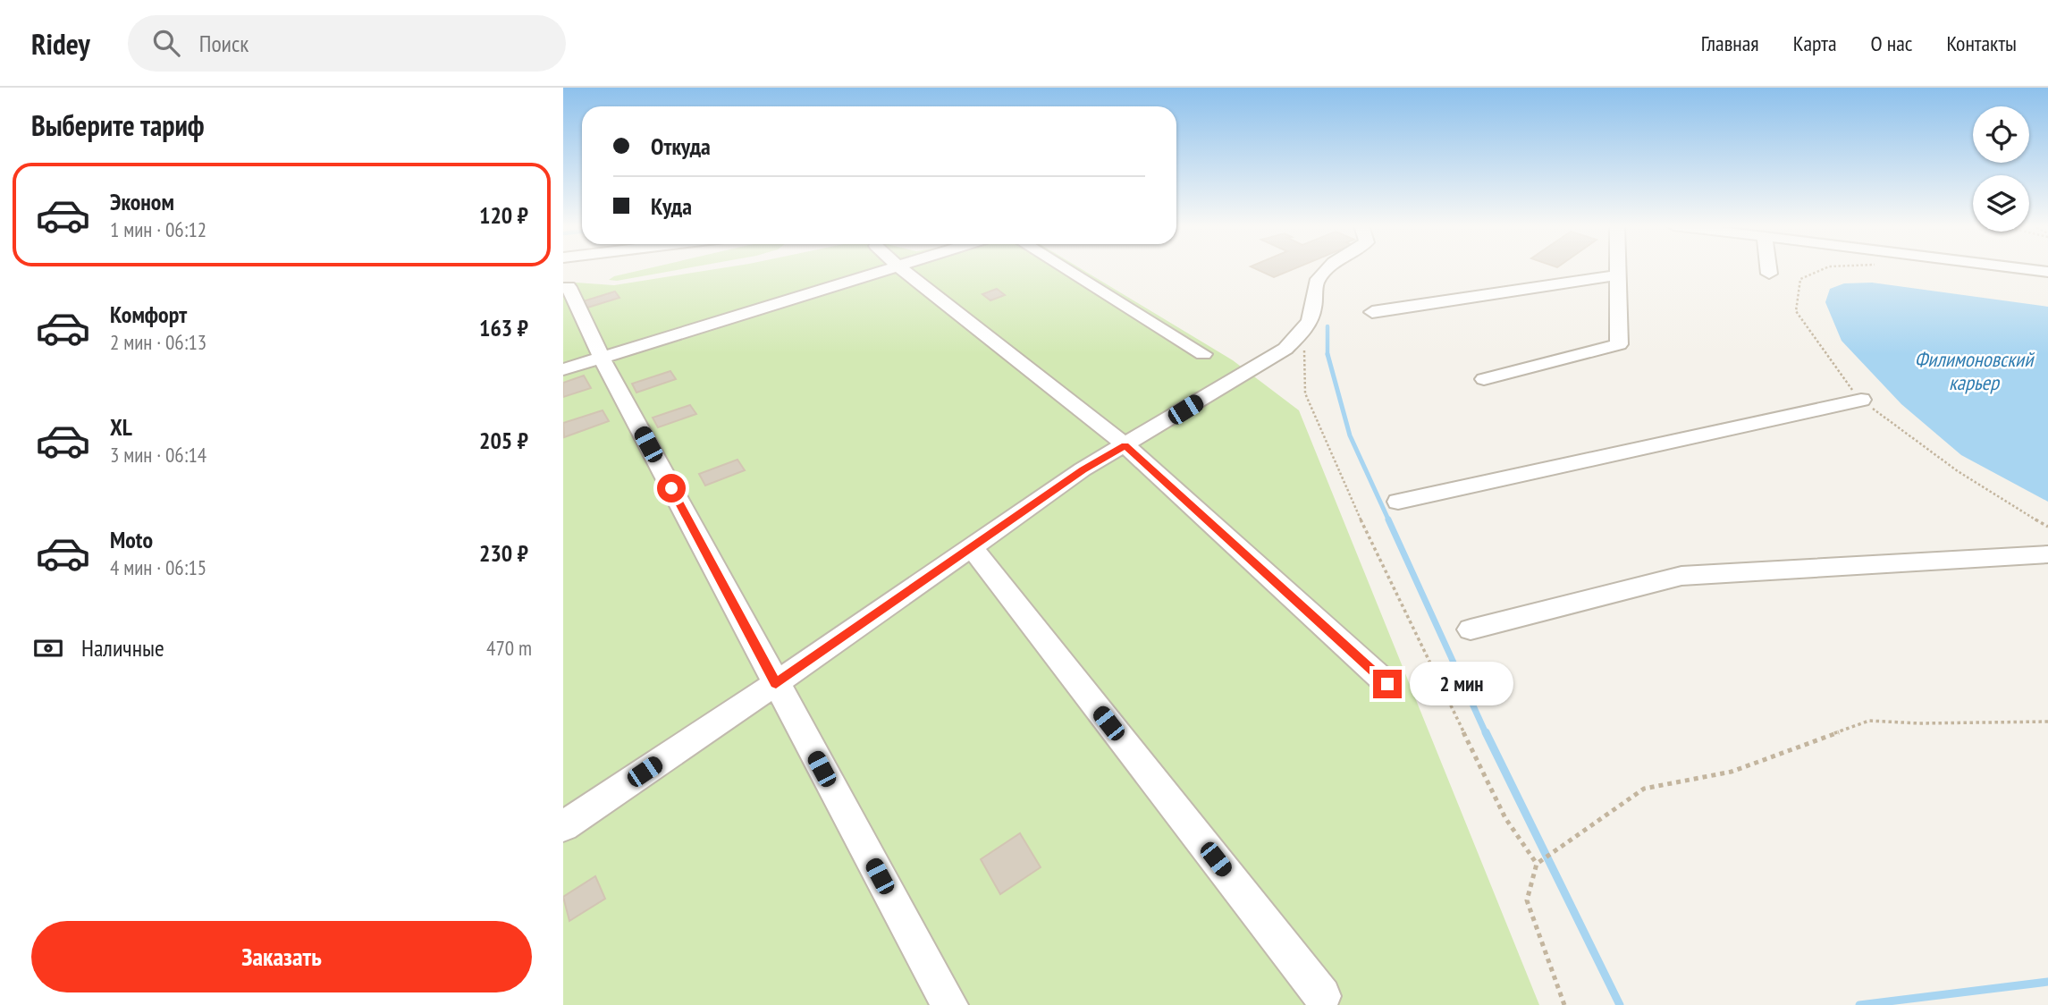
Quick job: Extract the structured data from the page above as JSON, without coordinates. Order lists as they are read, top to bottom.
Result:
{
  "water": ["Филимоновский карьер"],
  "page": {
    "header": "Ridey",
    "search": "Поиск",
    "nav": [
      "Главная",
      "Карта",
      "О нас",
      "Контакты"
    ],
    "heading": "Выберите тариф",
    "banner": ["Откуда", "Куда"],
    "list": [
      {
        "name": "Эконом",
        "note": "1 мин · 06:12",
        "value": "120 ₽"
      },
      {
        "name": "Комфорт",
        "note": "2 мин · 06:13",
        "value": "163 ₽"
      },
      {
        "name": "XL",
        "note": "3 мин · 06:14",
        "value": "205 ₽"
      },
      {
        "name": "Moto",
        "note": "4 мин · 06:15",
        "value": "230 ₽"
      }
    ],
    "pay": ["Наличные", "470 m"],
    "bubble": "2 мин",
    "buttons": "Заказать"
  }
}
